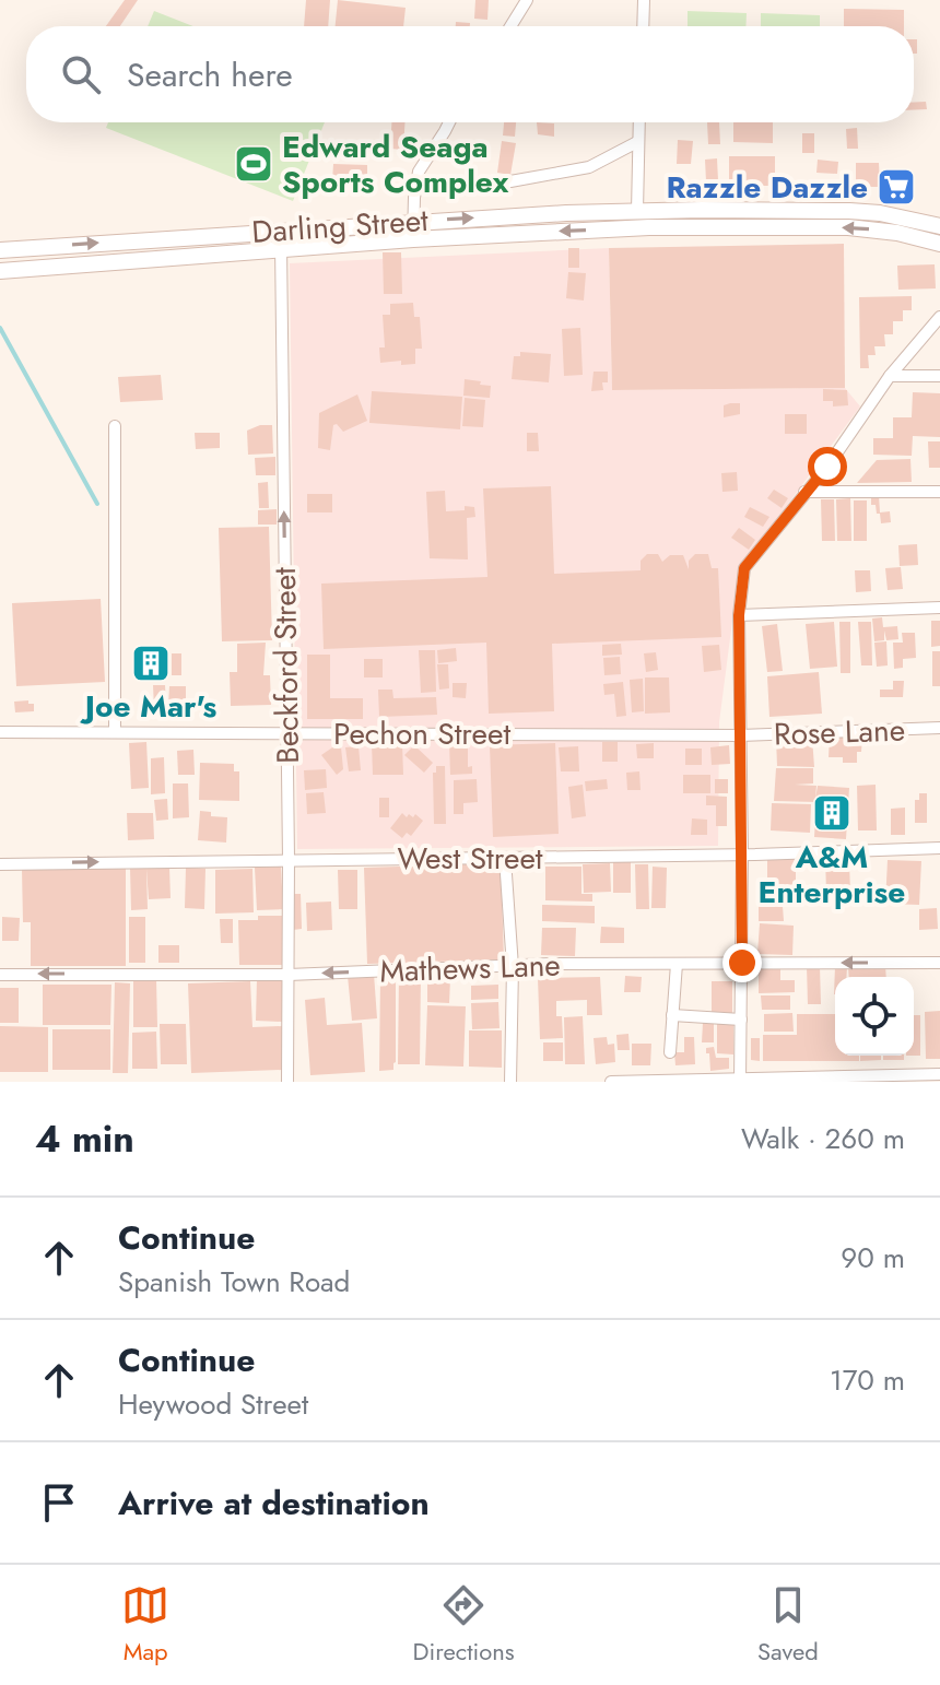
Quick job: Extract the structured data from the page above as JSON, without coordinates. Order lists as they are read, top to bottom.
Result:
{
  "streets": {
    "street": [
      "Darling Street",
      "Beckford Street",
      "Rose Lane",
      "Pechon Street",
      "West Street",
      "Mathews Lane"
    ]
  },
  "crossings": [
    ["Darling Street", "Beckford Street"],
    ["Beckford Street", "Pechon Street"],
    ["Beckford Street", "West Street"],
    ["Beckford Street", "Mathews Lane"],
    ["Rose Lane", "Pechon Street"]
  ],
  "one_way": ["Beckford Street", "Mathews Lane"],
  "places": {
    "sports": ["Edward Seaga Sports Complex"],
    "supermarket": ["Razzle Dazzle"],
    "building": ["Joe Mar's", "A&M Enterprise"]
  },
  "page": {
    "search": "Search here",
    "heading": ["4 min", "Walk · 260 m"],
    "list": [
      ["Continue", "Spanish Town Road", "90 m"],
      ["Continue", "Heywood Street", "170 m"],
      "Arrive at destination"
    ],
    "nav": ["Map", "Directions", "Saved"]
  }
}
